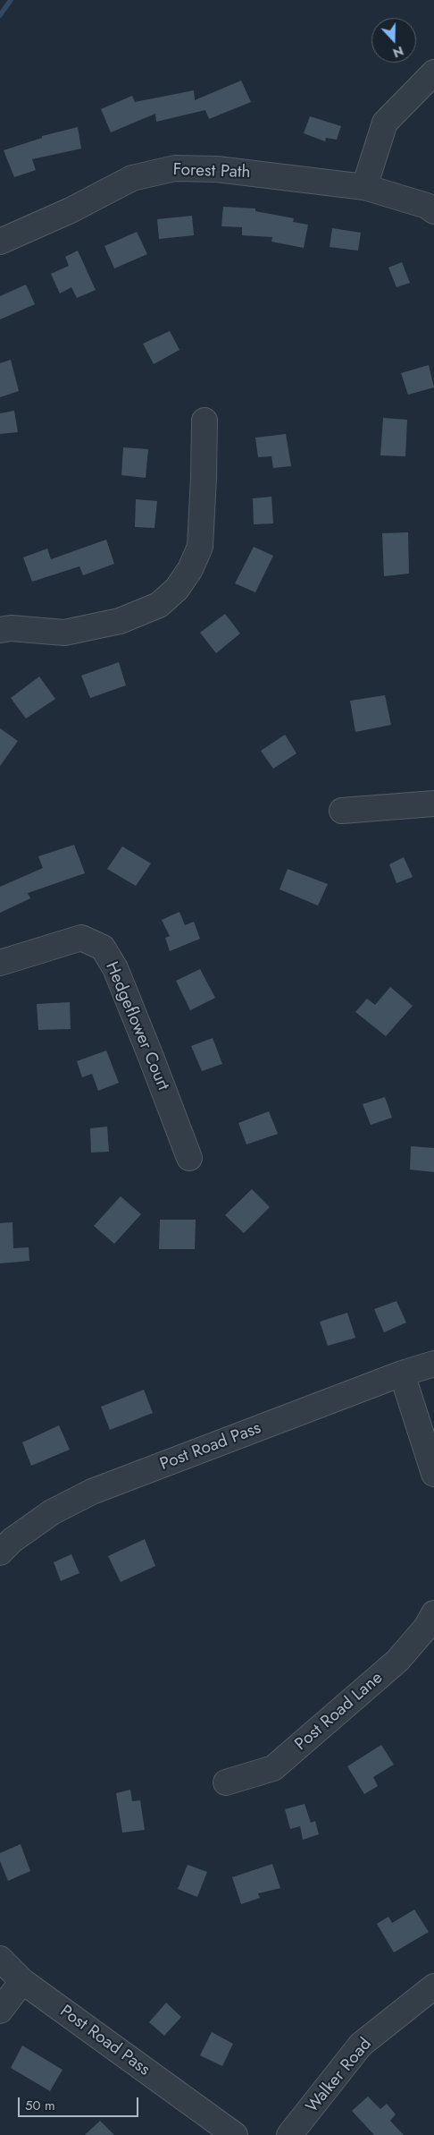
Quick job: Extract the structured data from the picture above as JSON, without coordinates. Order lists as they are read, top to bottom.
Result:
{
  "streets": {
    "street": [
      "Forest Path",
      "Hedgeflower Court",
      "Post Road Pass",
      "Post Road Lane",
      "Walker Road"
    ]
  },
  "scale_bar": "50 m",
  "north": "bottom"
}
